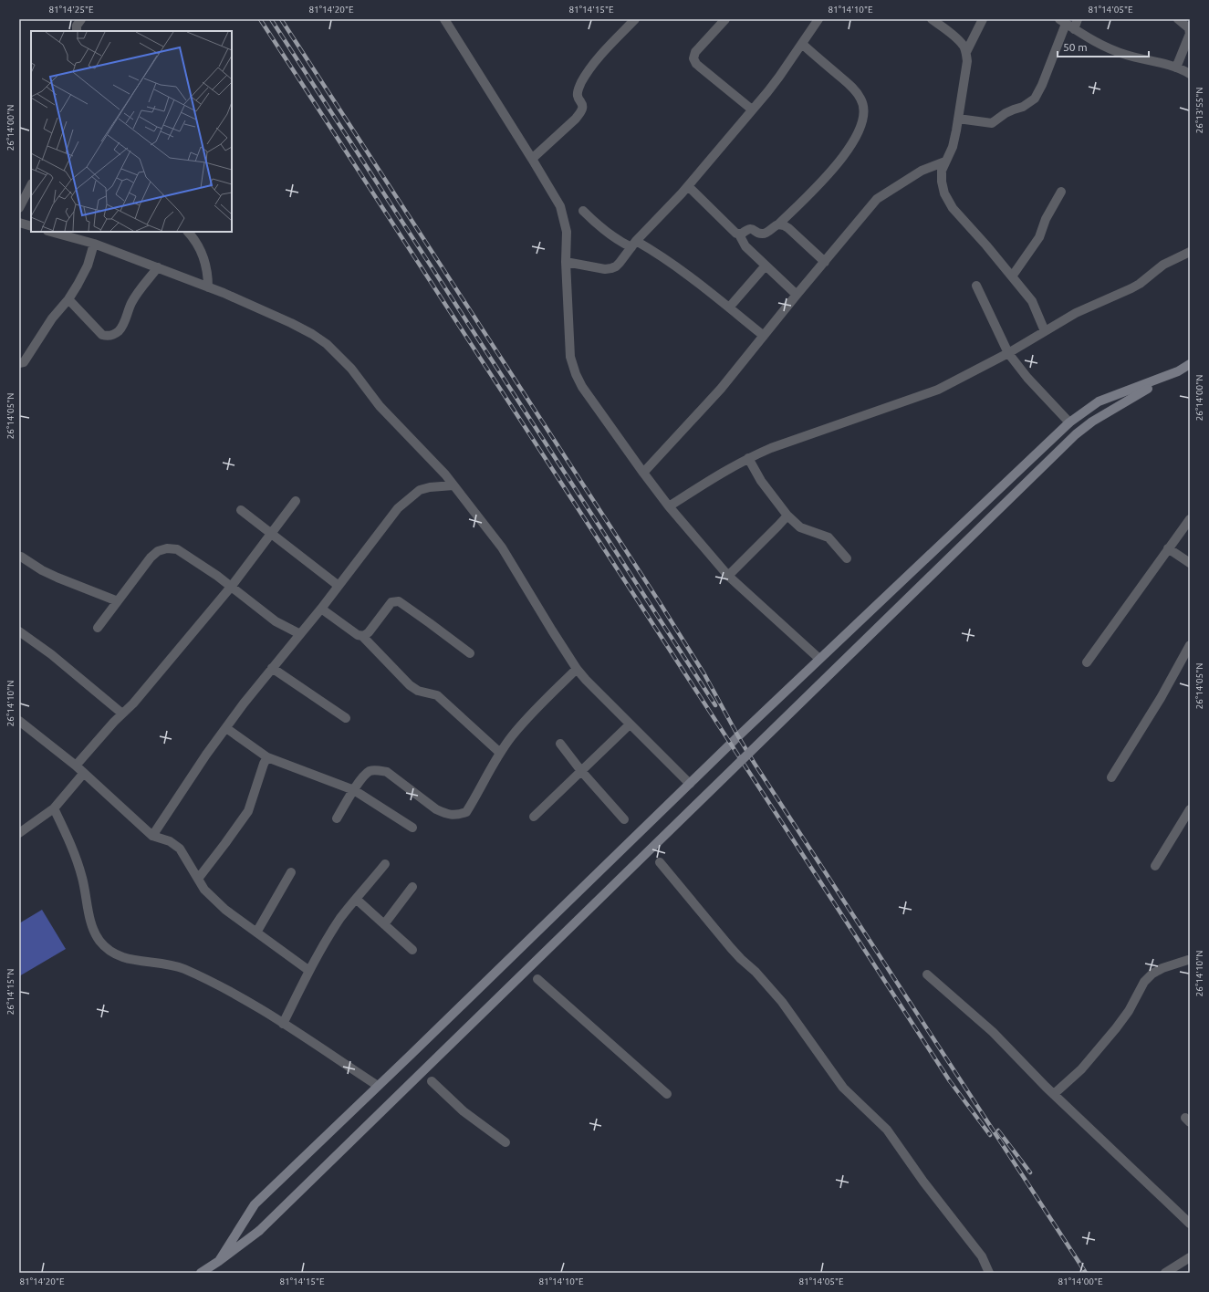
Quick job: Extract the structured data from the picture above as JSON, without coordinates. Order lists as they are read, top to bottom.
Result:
{
  "scale_bar": "50 m",
  "coordinates": [
    "81°14'25\"E",
    "81°14'20\"E",
    "81°14'15\"E",
    "81°14'10\"E",
    "81°14'05\"E",
    "26°13'55\"N",
    "26°14'00\"N",
    "26°14'05\"N",
    "26°14'10\"N",
    "26°14'15\"N",
    "81°14'00\"E"
  ]
}
